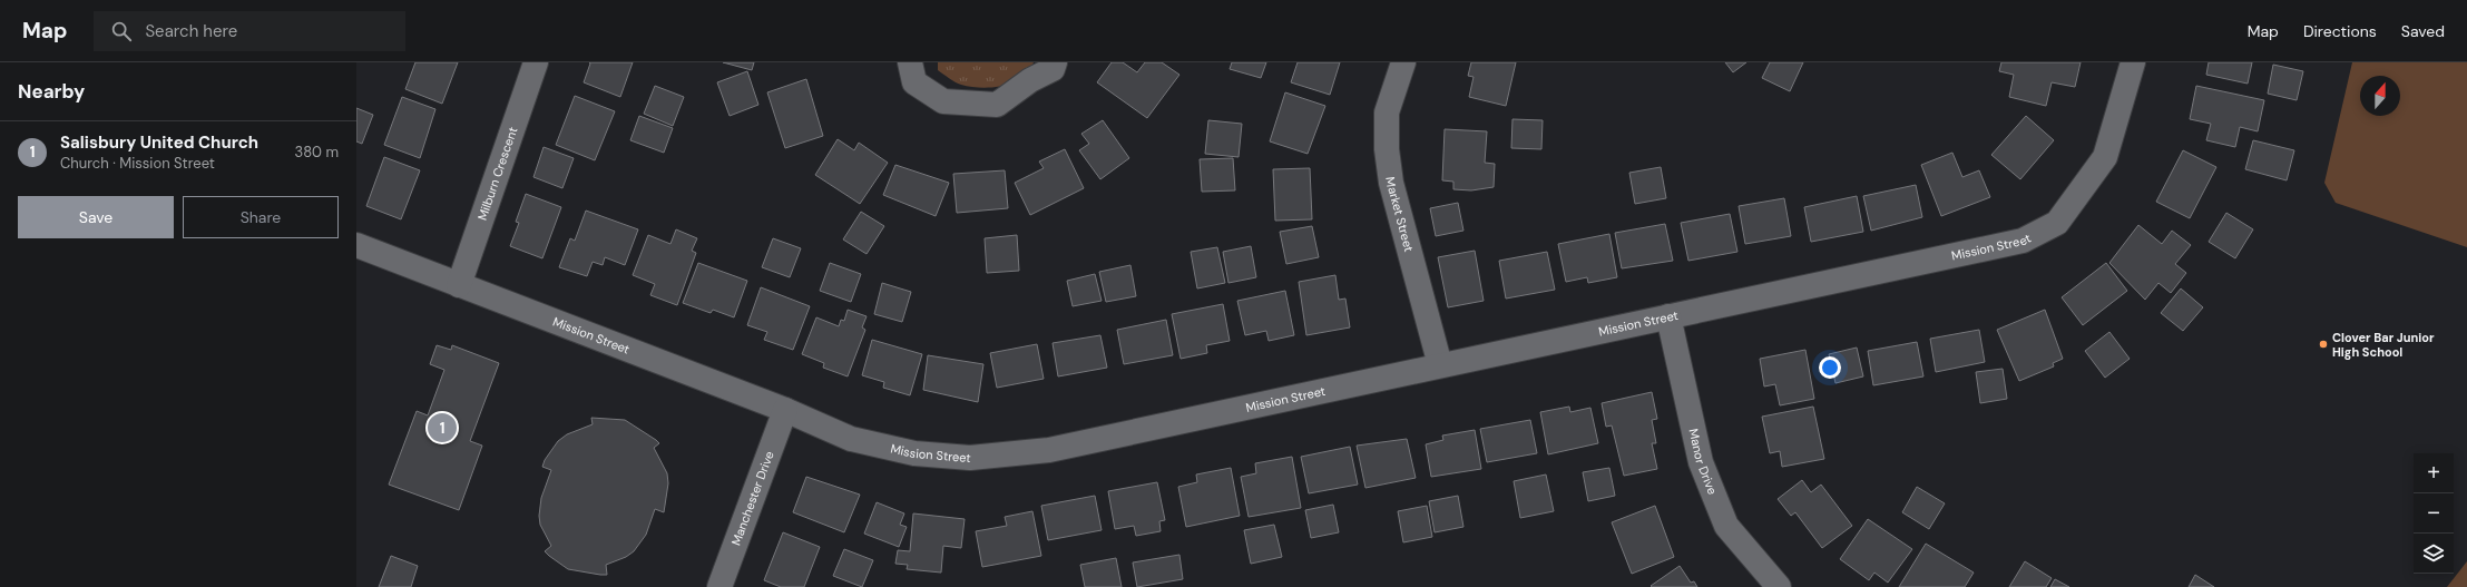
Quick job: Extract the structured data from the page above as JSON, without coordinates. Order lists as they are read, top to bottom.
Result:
{
  "streets": {
    "street": [
      "Milburn Crescent",
      "Market Street",
      "Mission Street",
      "Manor Drive",
      "Manchester Drive"
    ]
  },
  "crossings": [
    ["Milburn Crescent", "Mission Street"],
    ["Market Street", "Mission Street"],
    ["Mission Street", "Manor Drive"],
    ["Mission Street", "Manchester Drive"]
  ],
  "places": ["Clover Bar Junior High School"],
  "north": "top",
  "page": {
    "header": "Map",
    "search": "Search here",
    "nav": ["Map", "Directions", "Saved"],
    "heading": "Nearby",
    "list": [
      {
        "mark": "1",
        "name": "Salisbury United Church",
        "note": "Church · Mission Street",
        "value": "380 m"
      }
    ],
    "buttons": ["Save", "Share"],
    "pins": "1",
    "map_buttons": ["+", "−"]
  }
}
